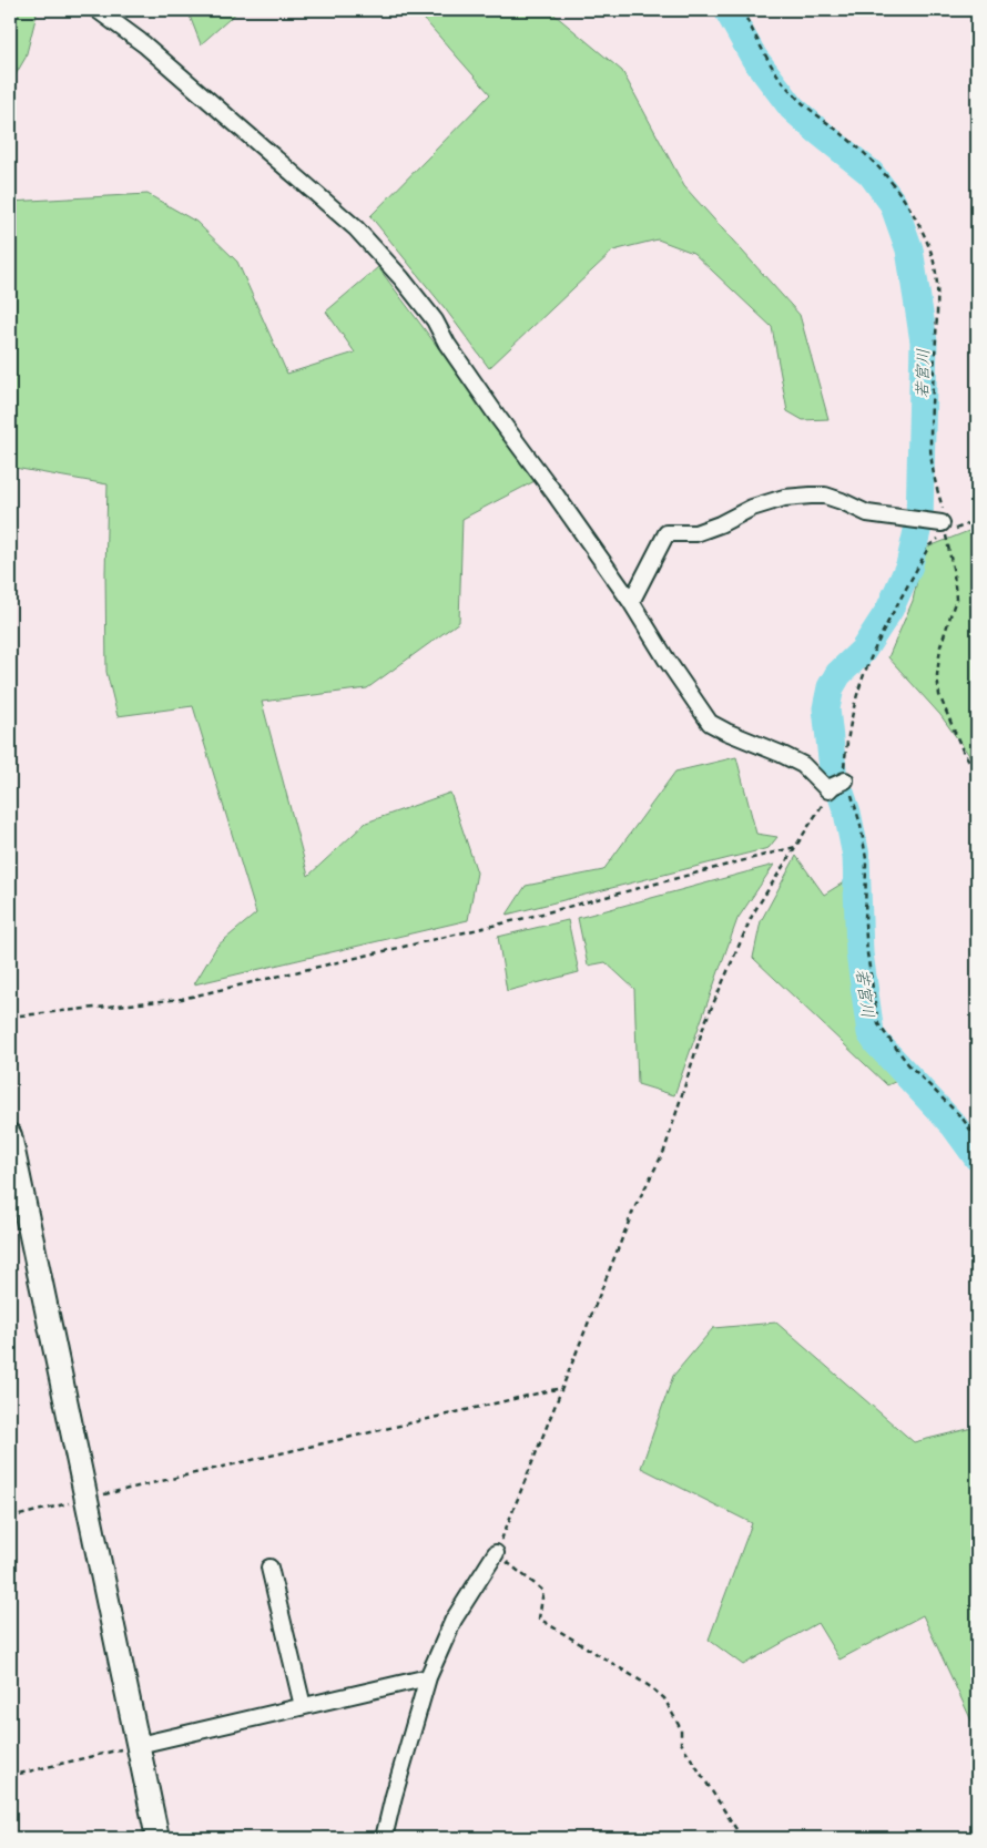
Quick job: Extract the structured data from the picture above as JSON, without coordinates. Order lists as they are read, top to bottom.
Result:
{
  "water": ["若宮川"]
}
